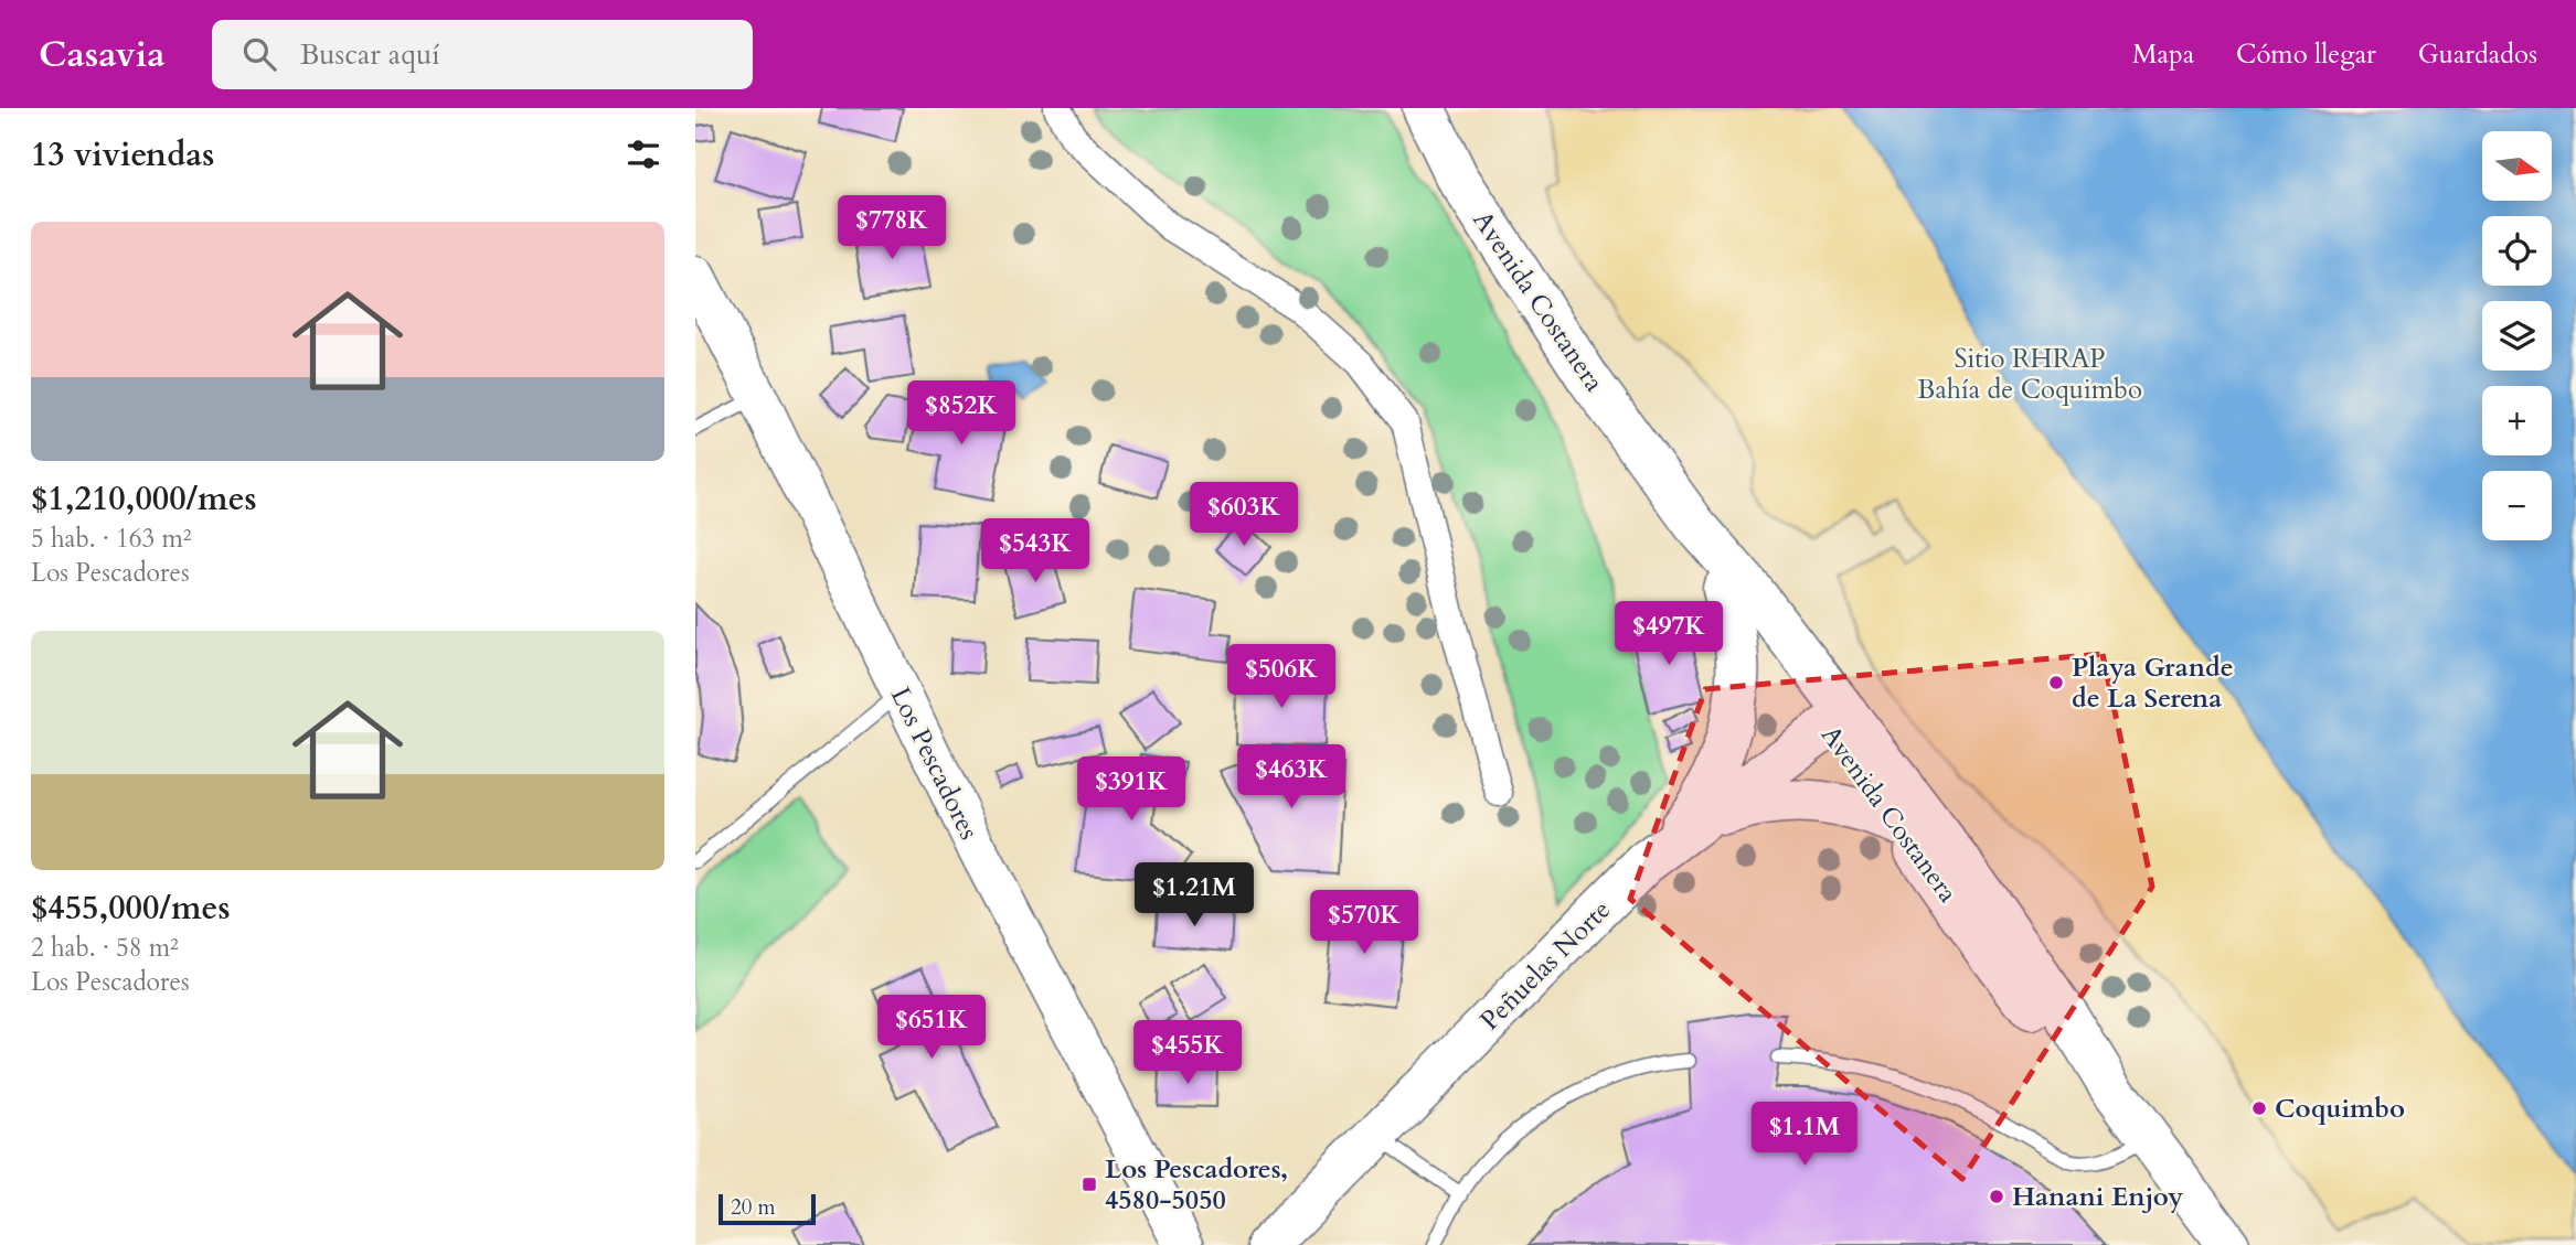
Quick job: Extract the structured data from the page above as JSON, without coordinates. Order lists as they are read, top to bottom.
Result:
{
  "streets": {
    "main road": ["Avenida Costanera", "Peñuelas Norte"],
    "street": ["Los Pescadores"]
  },
  "crossings": [
    ["Avenida Costanera", "Peñuelas Norte"]
  ],
  "parks": ["Sitio RHRAP Bahía de Coquimbo"],
  "places": {
    "other": ["Playa Grande de La Serena", "Coquimbo", "Hanani Enjoy"],
    "transit": ["Los Pescadores, 4580-5050"]
  },
  "scale_bar": "20 m",
  "north": "right",
  "page": {
    "header": "Casavia",
    "search": "Buscar aquí",
    "nav": ["Mapa", "Cómo llegar", "Guardados"],
    "heading": "13 viviendas",
    "map_buttons": ["+", "−"],
    "price": [
      "$778K",
      "$852K",
      "$603K",
      "$543K",
      "$497K",
      "$506K",
      "$463K",
      "$391K",
      "$1.21M",
      "$570K",
      "$651K",
      "$455K",
      "$1.1M"
    ],
    "list": [
      {
        "name": "$1,210,000/mes",
        "note": "5 hab. · 163 m² · Los Pescadores"
      },
      {
        "name": "$455,000/mes",
        "note": "2 hab. · 58 m² · Los Pescadores"
      }
    ],
    "scale": "20 m"
  }
}
